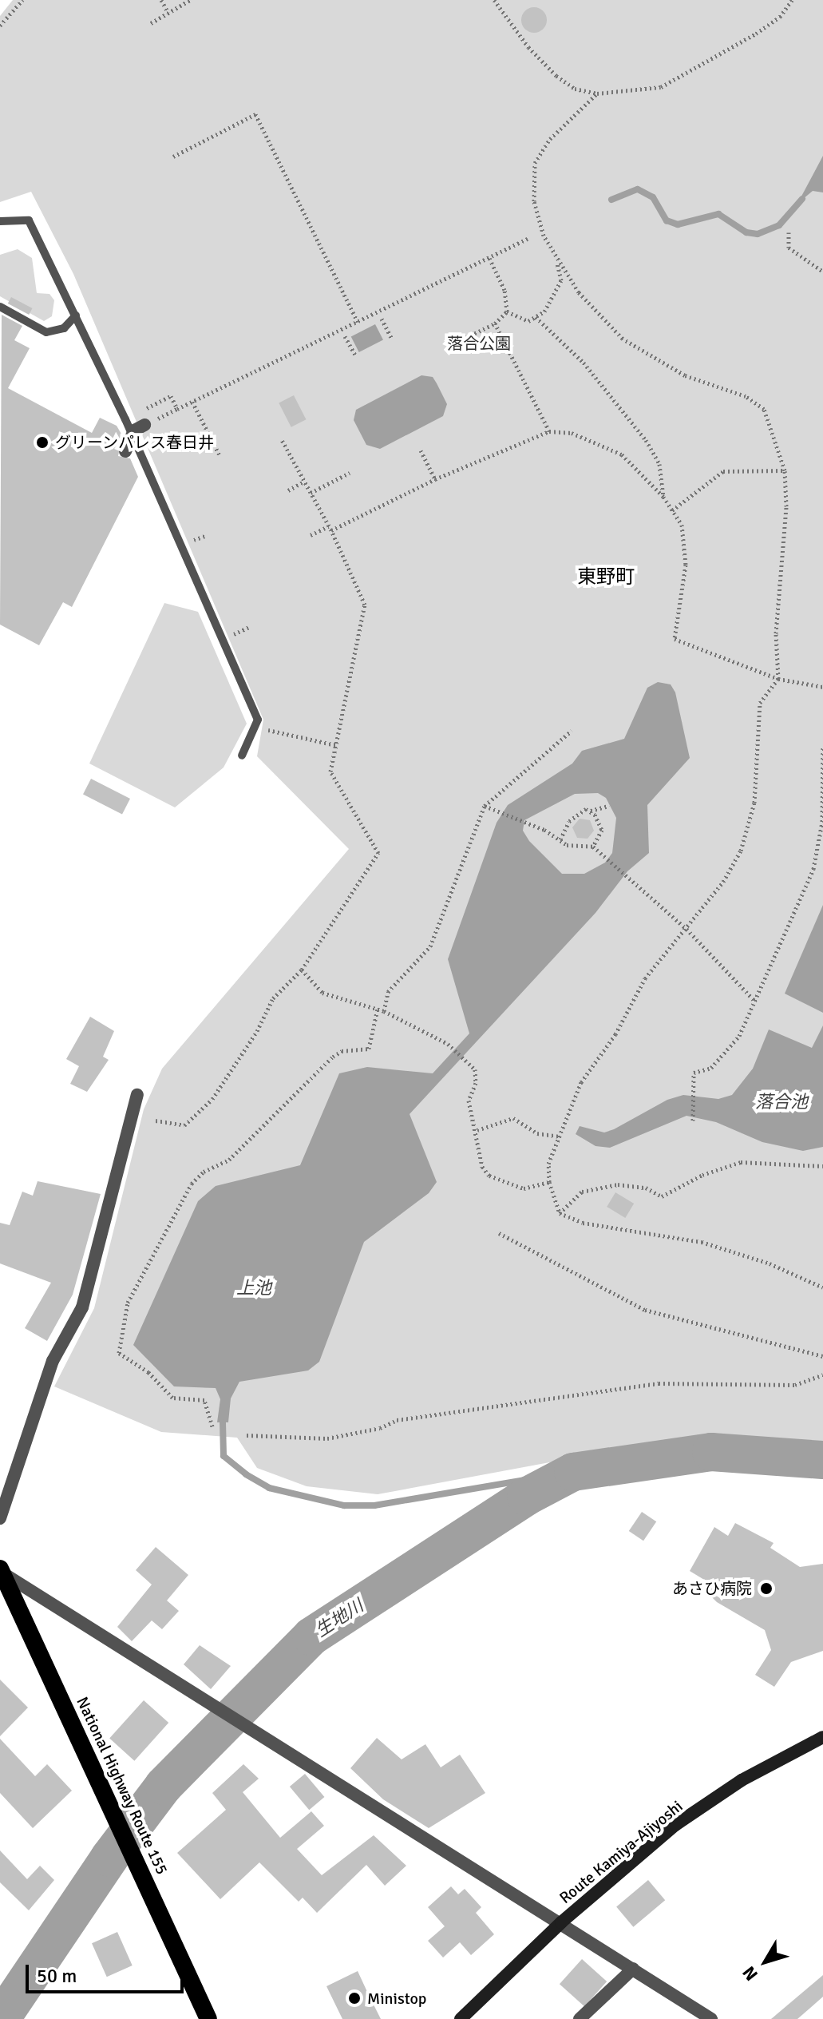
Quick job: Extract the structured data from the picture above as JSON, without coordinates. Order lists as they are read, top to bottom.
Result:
{
  "streets": {
    "highway": ["National Highway Route 155"],
    "main road": ["Route Kamiya-Ajiyoshi"]
  },
  "districts": ["東野町"],
  "water": ["落合池", "上池", "生地川"],
  "parks": ["落合公園"],
  "places": ["グリーンパレス春日井", "あさひ病院", "Ministop"],
  "scale_bar": "50 m",
  "north": "bottom left"
}
